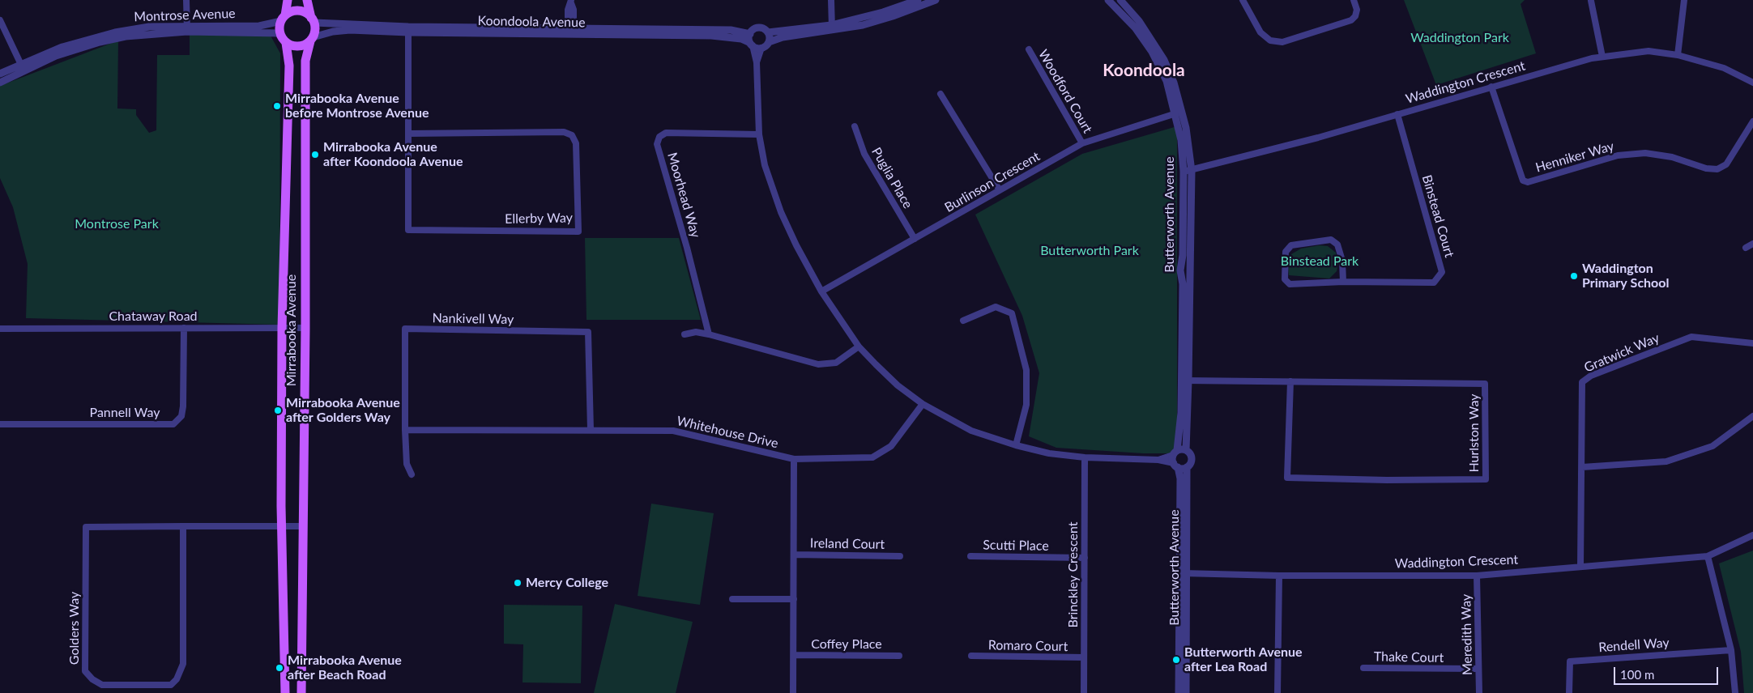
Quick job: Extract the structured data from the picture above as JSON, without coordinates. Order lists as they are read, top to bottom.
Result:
{
  "streets": {
    "main road": ["Mirrabooka Avenue"],
    "street": [
      "Montrose Avenue",
      "Koondoola Avenue",
      "Waddington Crescent",
      "Woodford Court",
      "Henniker Way",
      "Puglia Place",
      "Burlinson Crescent",
      "Moorhead Way",
      "Butterworth Avenue",
      "Binstead Court",
      "Ellerby Way",
      "Chataway Road",
      "Nankivell Way",
      "Gratwick Way",
      "Pannell Way",
      "Whitehouse Drive",
      "Hurlston Way",
      "Ireland Court",
      "Scutti Place",
      "Brinckley Crescent",
      "Golders Way",
      "Meredith Way",
      "Coffey Place",
      "Rendell Way",
      "Romaro Court",
      "Thake Court"
    ]
  },
  "crossings": [
    ["Montrose Avenue", "Koondoola Avenue"],
    ["Montrose Avenue", "Mirrabooka Avenue"],
    ["Koondoola Avenue", "Ellerby Way"],
    ["Koondoola Avenue", "Mirrabooka Avenue"],
    ["Waddington Crescent", "Henniker Way"],
    ["Waddington Crescent", "Butterworth Avenue"],
    ["Waddington Crescent", "Binstead Court"],
    ["Waddington Crescent", "Gratwick Way"],
    ["Waddington Crescent", "Meredith Way"],
    ["Woodford Court", "Burlinson Crescent"],
    ["Puglia Place", "Burlinson Crescent"],
    ["Burlinson Crescent", "Butterworth Avenue"],
    ["Butterworth Avenue", "Hurlston Way"],
    ["Chataway Road", "Mirrabooka Avenue"],
    ["Chataway Road", "Pannell Way"],
    ["Nankivell Way", "Whitehouse Drive"],
    ["Mirrabooka Avenue", "Golders Way"],
    ["Scutti Place", "Brinckley Crescent"],
    ["Brinckley Crescent", "Romaro Court"],
    ["Meredith Way", "Thake Court"]
  ],
  "districts": ["Koondoola"],
  "parks": [
    "Waddington Park",
    "Montrose Park",
    "Butterworth Park",
    "Binstead Park"
  ],
  "places": [
    "Mirrabooka Avenue before Montrose Avenue",
    "Mirrabooka Avenue after Koondoola Avenue",
    "Waddington Primary School",
    "Mirrabooka Avenue after Golders Way",
    "Mercy College",
    "Butterworth Avenue after Lea Road",
    "Mirrabooka Avenue after Beach Road"
  ],
  "scale_bar": "100 m"
}
